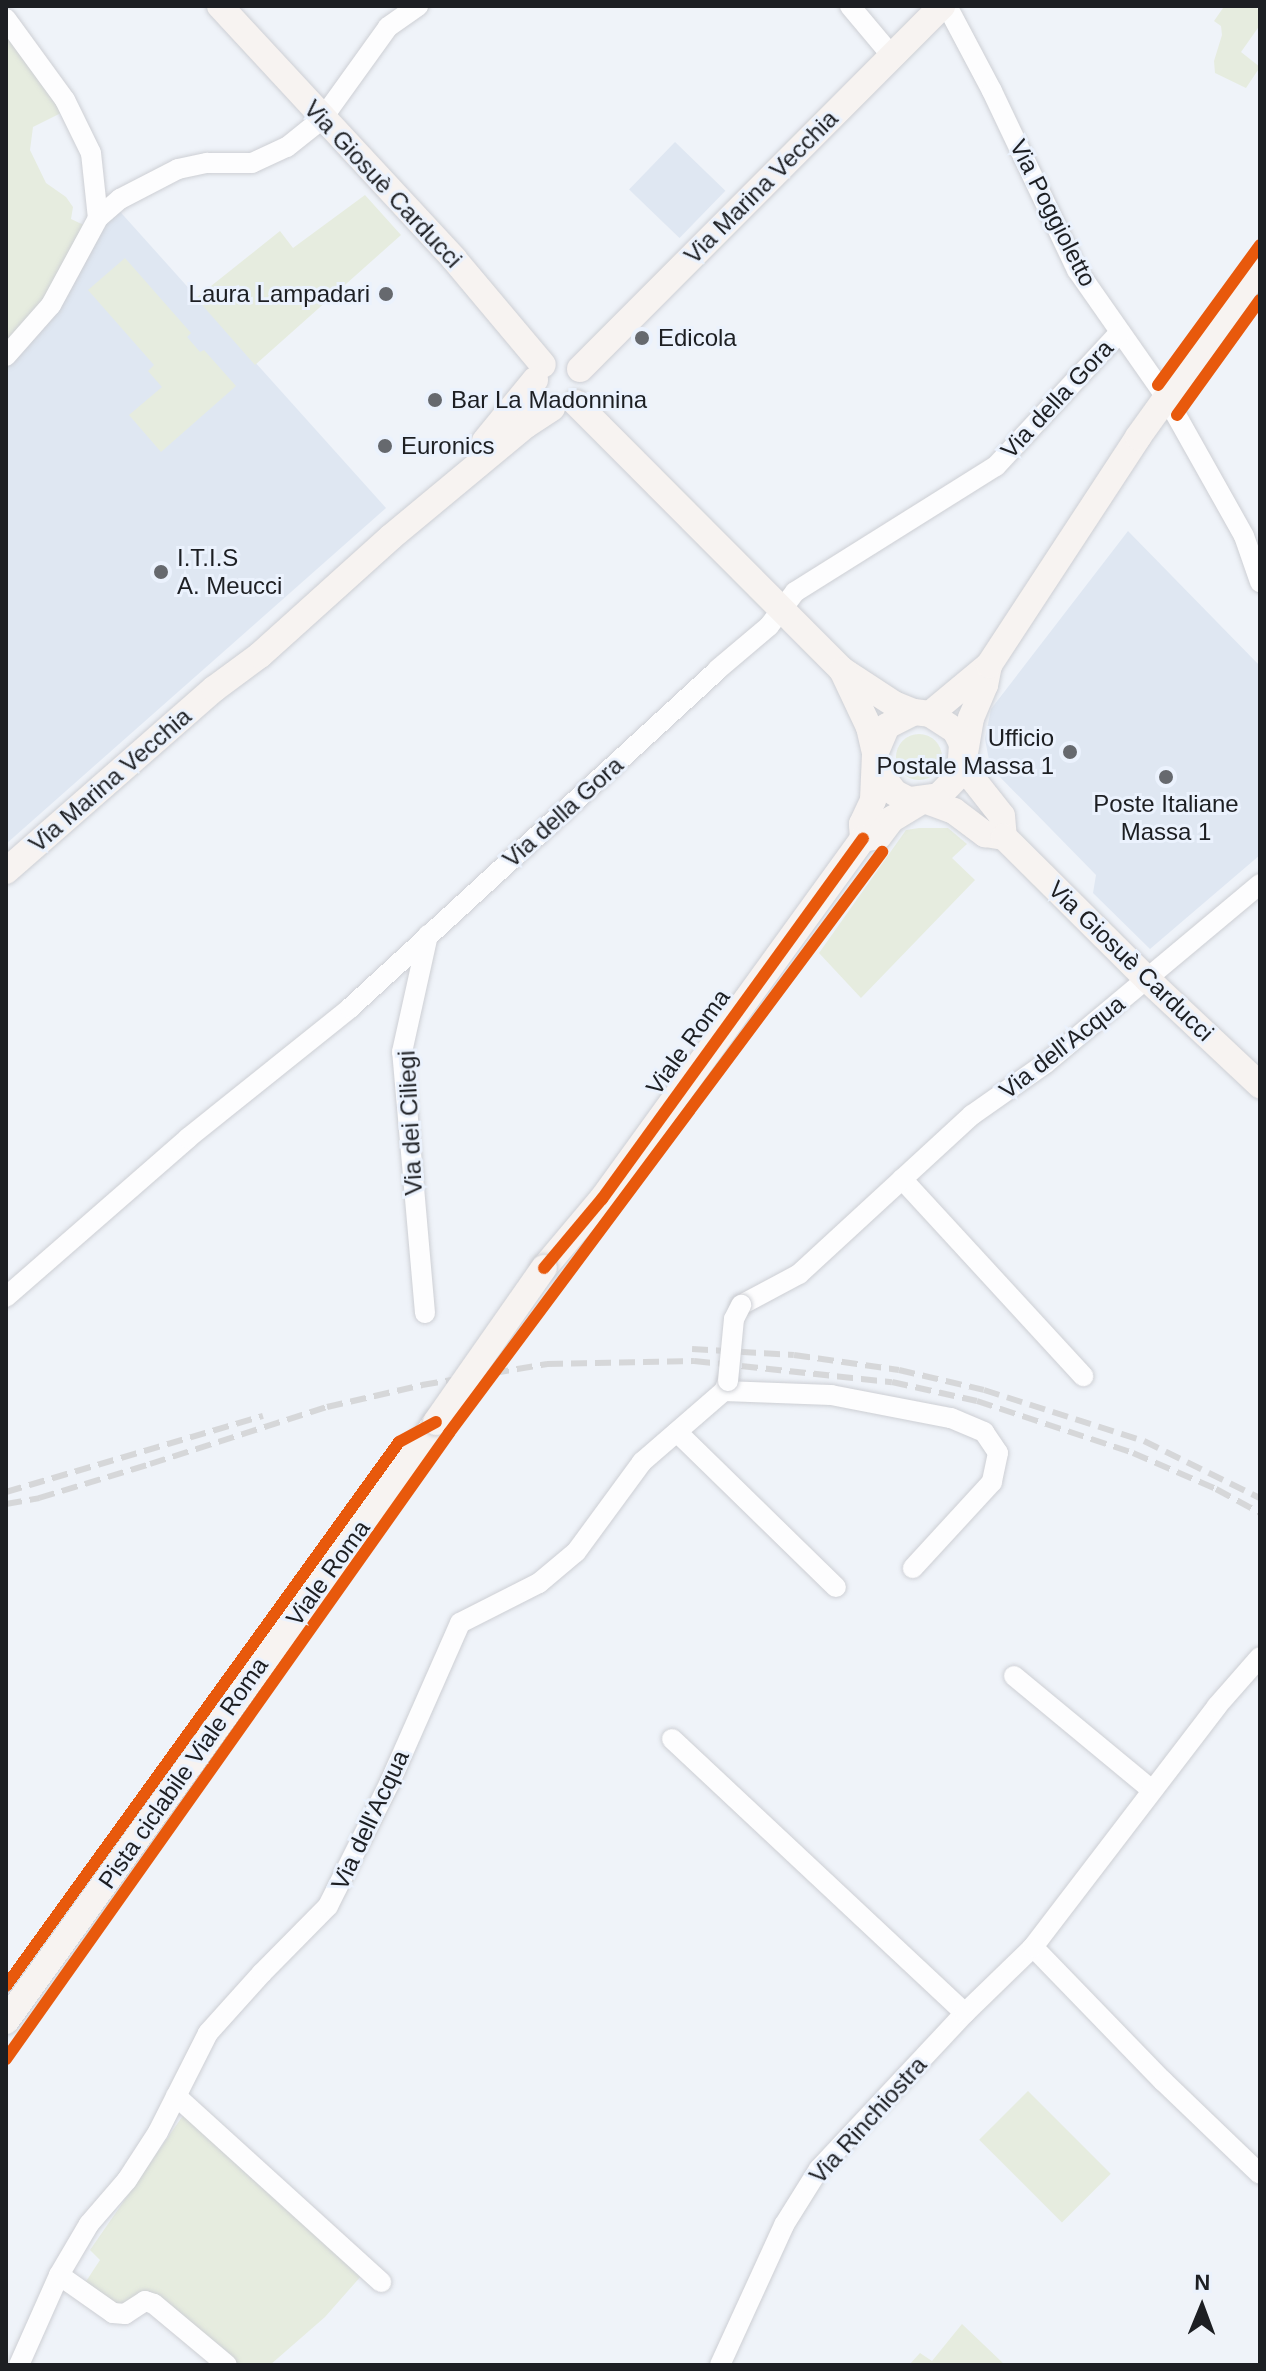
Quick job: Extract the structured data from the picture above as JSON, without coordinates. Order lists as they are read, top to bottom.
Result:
{
  "streets": {
    "main road": ["Via Giosuè Carducci", "Via Marina Vecchia", "Viale Roma"],
    "street": [
      "Via Poggioletto",
      "Via della Gora",
      "Via dell'Acqua",
      "Via dei Ciliegi",
      "Via Rinchiostra"
    ],
    "cycle path": ["Pista ciclabile Viale Roma"]
  },
  "crossings": [
    ["Via Giosuè Carducci", "Via Marina Vecchia"],
    ["Via Giosuè Carducci", "Viale Roma"],
    ["Via Giosuè Carducci", "Via dell'Acqua"],
    ["Via Marina Vecchia", "Via Poggioletto"],
    ["Via Poggioletto", "Via della Gora"],
    ["Via della Gora", "Via dei Ciliegi"]
  ],
  "places": [
    "Laura Lampadari",
    "Edicola",
    "Bar La Madonnina",
    "Euronics",
    "I.T.I.S A. Meucci",
    "Ufficio Postale Massa 1",
    "Poste Italiane Massa 1"
  ],
  "north": "top"
}
